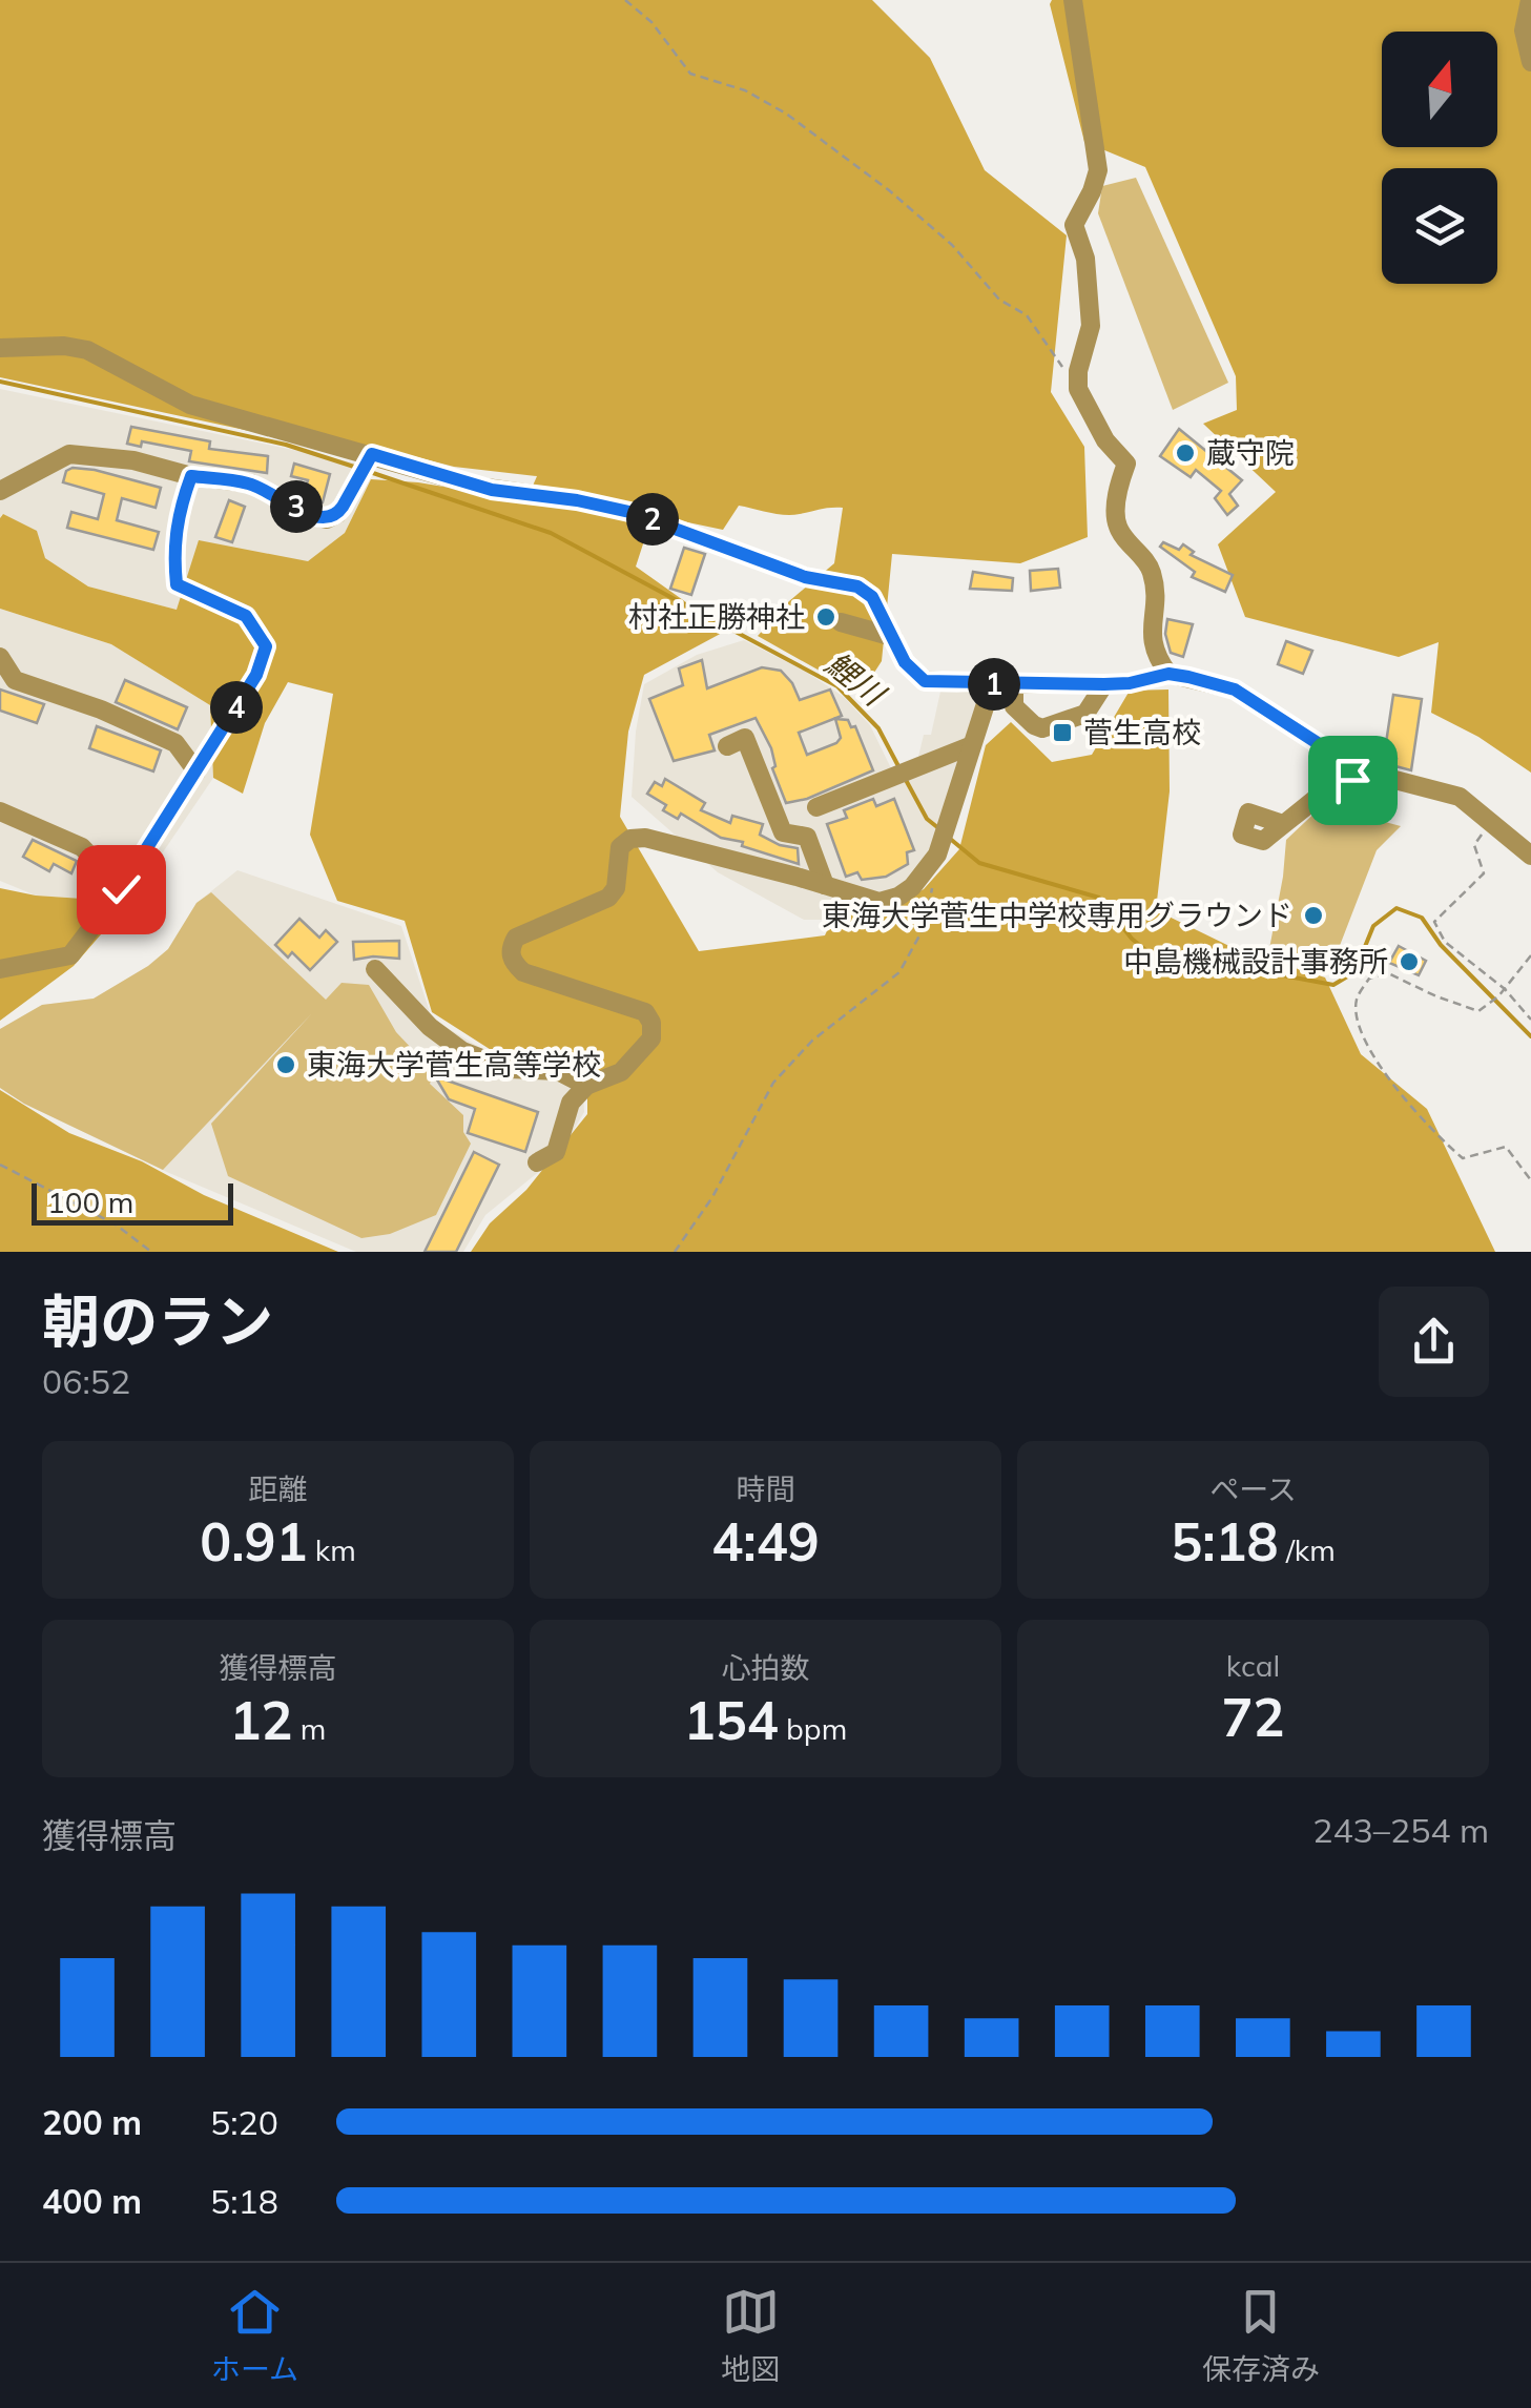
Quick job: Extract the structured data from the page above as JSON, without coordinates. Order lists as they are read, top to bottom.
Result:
{
  "water": ["鯉川"],
  "places": {
    "other": [
      "蔵守院",
      "村社正勝神社",
      "東海大学菅生中学校専用グラウンド",
      "中島機械設計事務所",
      "東海大学菅生高等学校"
    ],
    "transit": ["菅生高校"]
  },
  "scale_bar": "100 m",
  "north": "top",
  "page": {
    "pins": [
      "3",
      "2",
      "1",
      "4"
    ],
    "scale": "100 m",
    "heading": ["朝のラン", "06:52"],
    "stats": [
      ["距離", "0.91 km"],
      ["時間", "4:49"],
      ["ペース", "5:18 /km"],
      ["獲得標高", "12 m"],
      ["心拍数", "154 bpm"],
      ["kcal", "72"]
    ],
    "chart": ["獲得標高", "243–254 m"],
    "list": [
      {
        "name": "200 m",
        "note": "5:20"
      },
      {
        "name": "400 m",
        "note": "5:18"
      }
    ],
    "tabs": ["ホーム", "地図", "保存済み"]
  }
}
